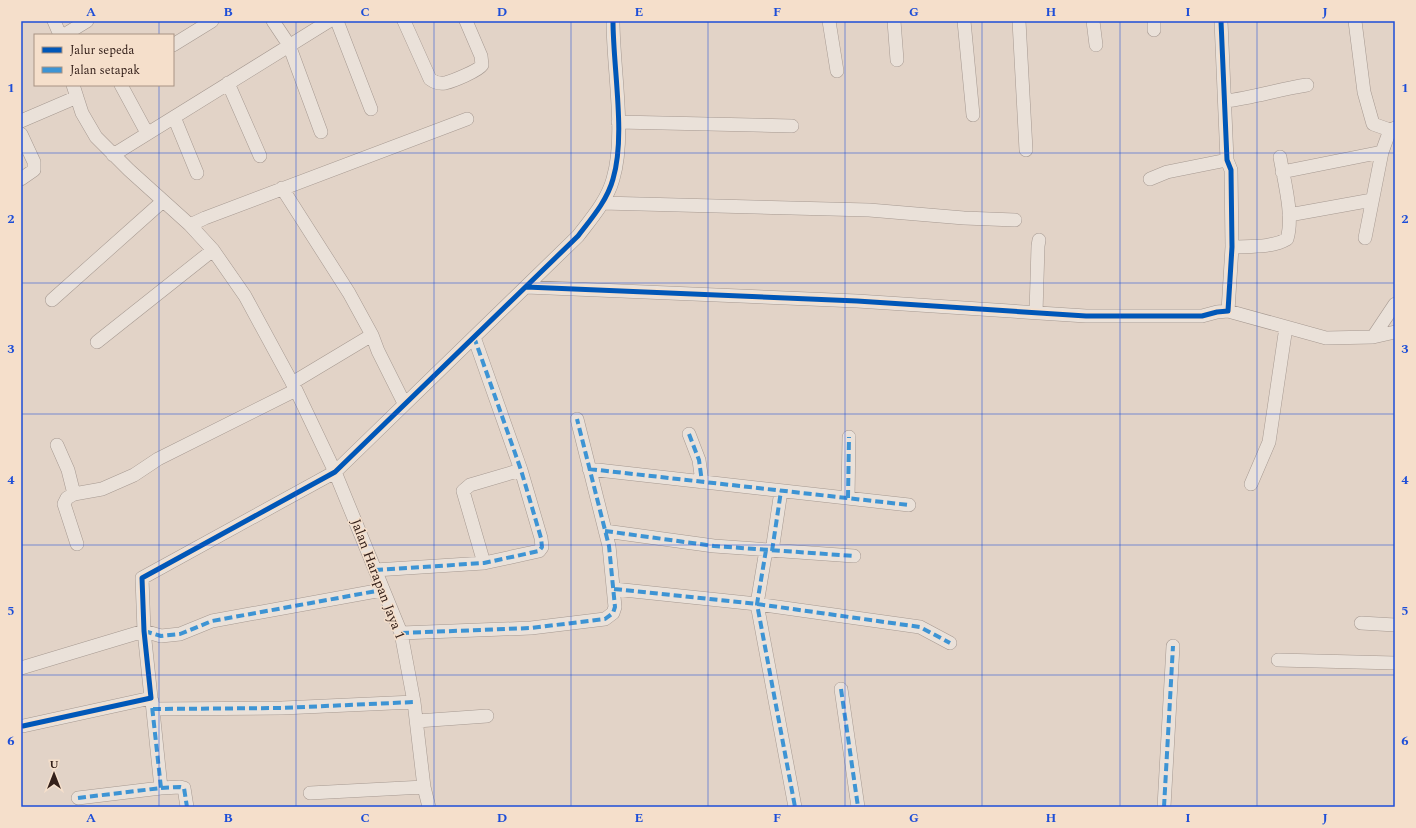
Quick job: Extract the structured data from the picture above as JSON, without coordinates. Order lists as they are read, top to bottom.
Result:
{
  "streets": {
    "street": ["Jalan Harapan Jaya 1"]
  },
  "legend": ["Jalur sepeda", "Jalan setapak"],
  "north": "top",
  "grid": {
    "columns": [
      "A",
      "B",
      "C",
      "D",
      "E",
      "F",
      "G",
      "H",
      "I",
      "J"
    ],
    "rows": [
      "1",
      "2",
      "3",
      "4",
      "5",
      "6"
    ]
  }
}
